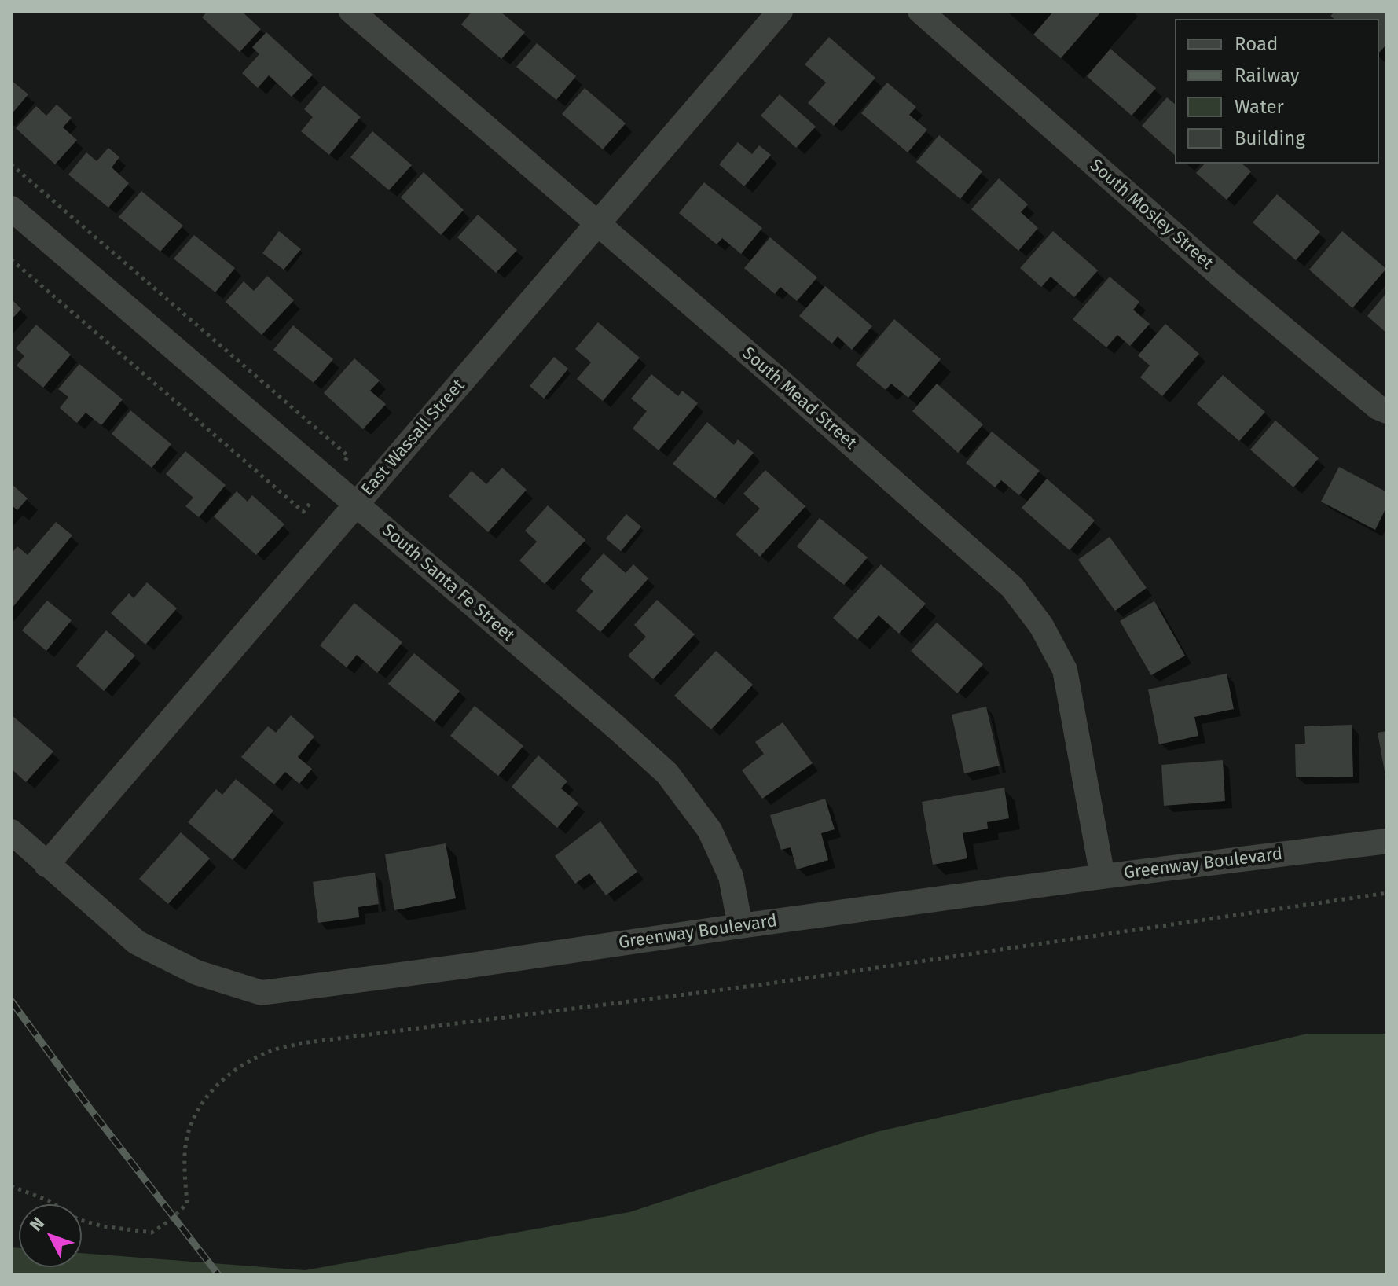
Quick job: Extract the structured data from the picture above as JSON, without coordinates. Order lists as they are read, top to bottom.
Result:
{
  "streets": {
    "street": [
      "South Mosley Street",
      "South Mead Street",
      "East Wassall Street",
      "South Santa Fe Street",
      "Greenway Boulevard"
    ]
  },
  "crossings": [
    ["South Mead Street", "East Wassall Street"],
    ["South Mead Street", "Greenway Boulevard"],
    ["East Wassall Street", "South Santa Fe Street"],
    ["East Wassall Street", "Greenway Boulevard"],
    ["South Santa Fe Street", "Greenway Boulevard"]
  ],
  "legend": [
    "Road",
    "Railway",
    "Water",
    "Building"
  ],
  "north": "top left"
}
